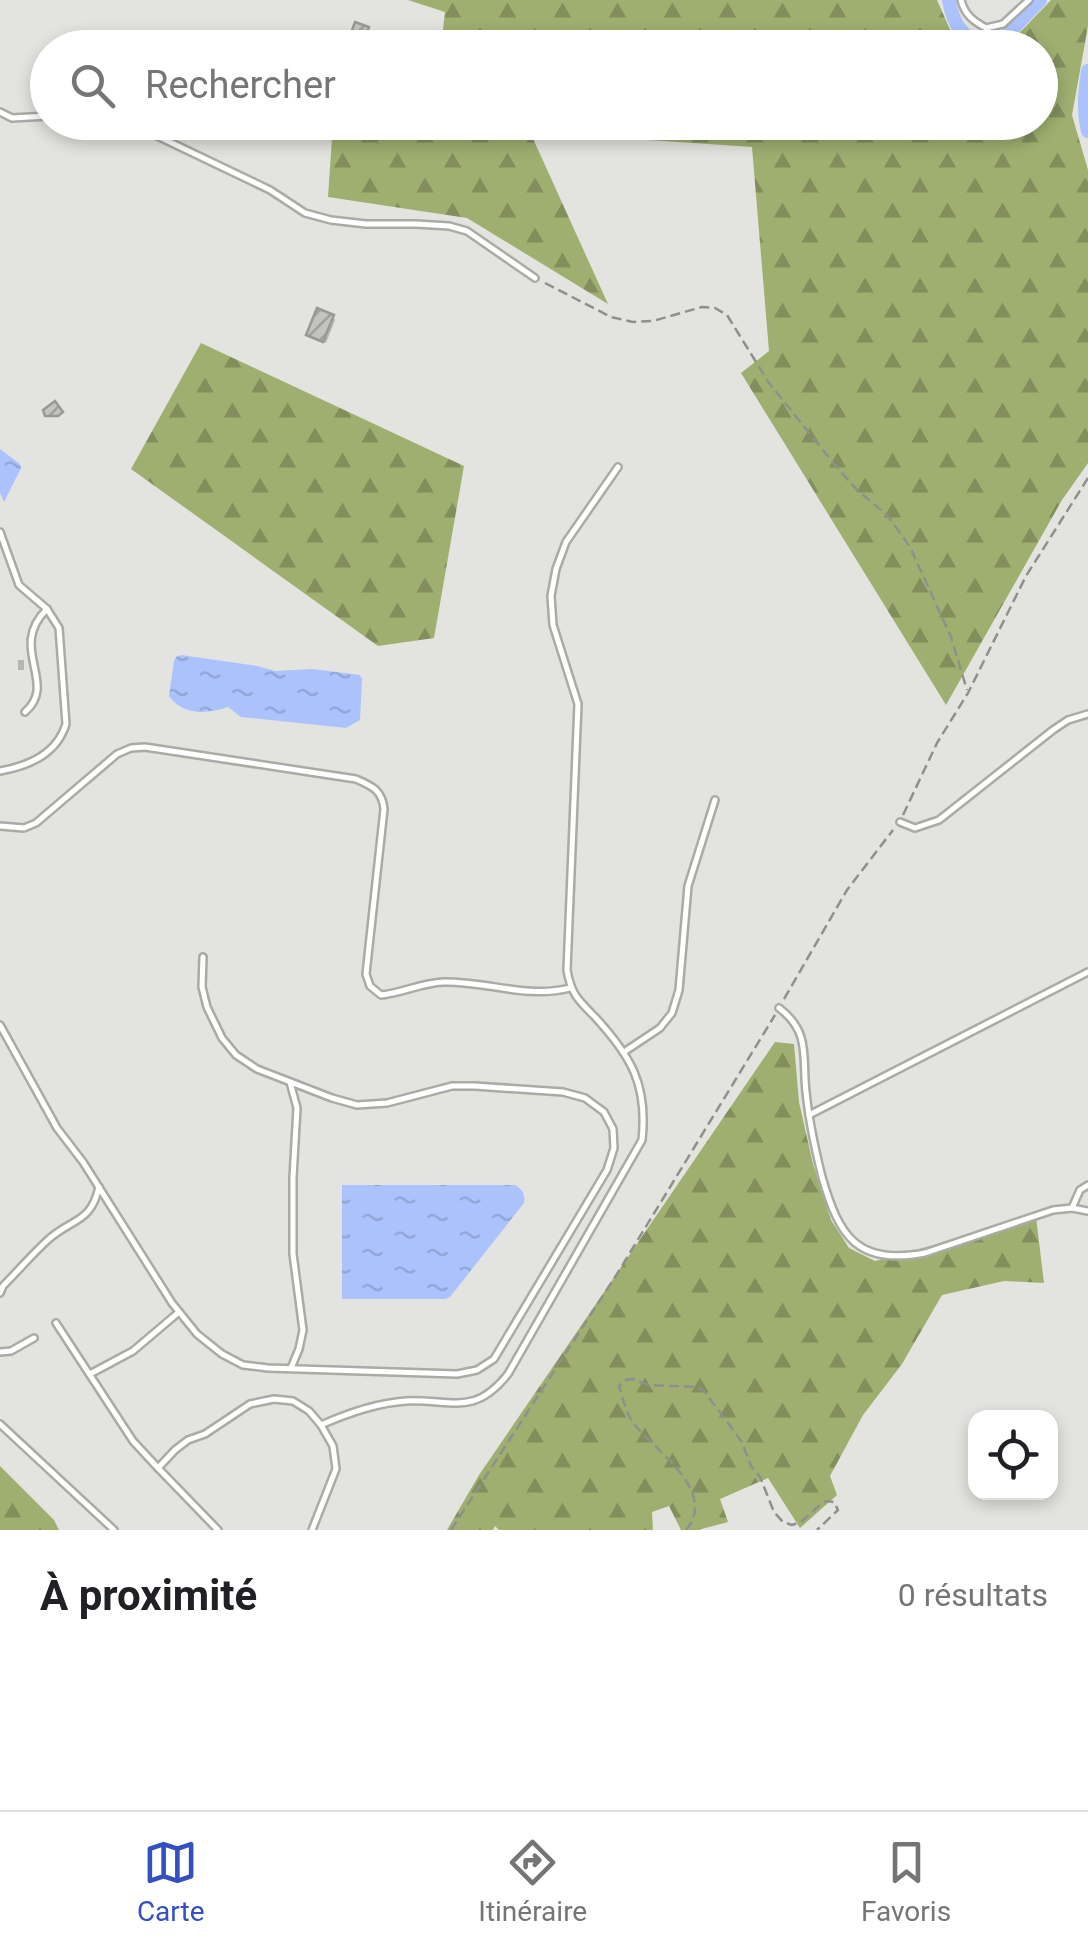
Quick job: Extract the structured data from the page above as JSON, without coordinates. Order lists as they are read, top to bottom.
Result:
{
  "page": {
    "search": "Rechercher",
    "heading": ["À proximité", "0 résultats"],
    "nav": ["Carte", "Itinéraire", "Favoris"]
  }
}
